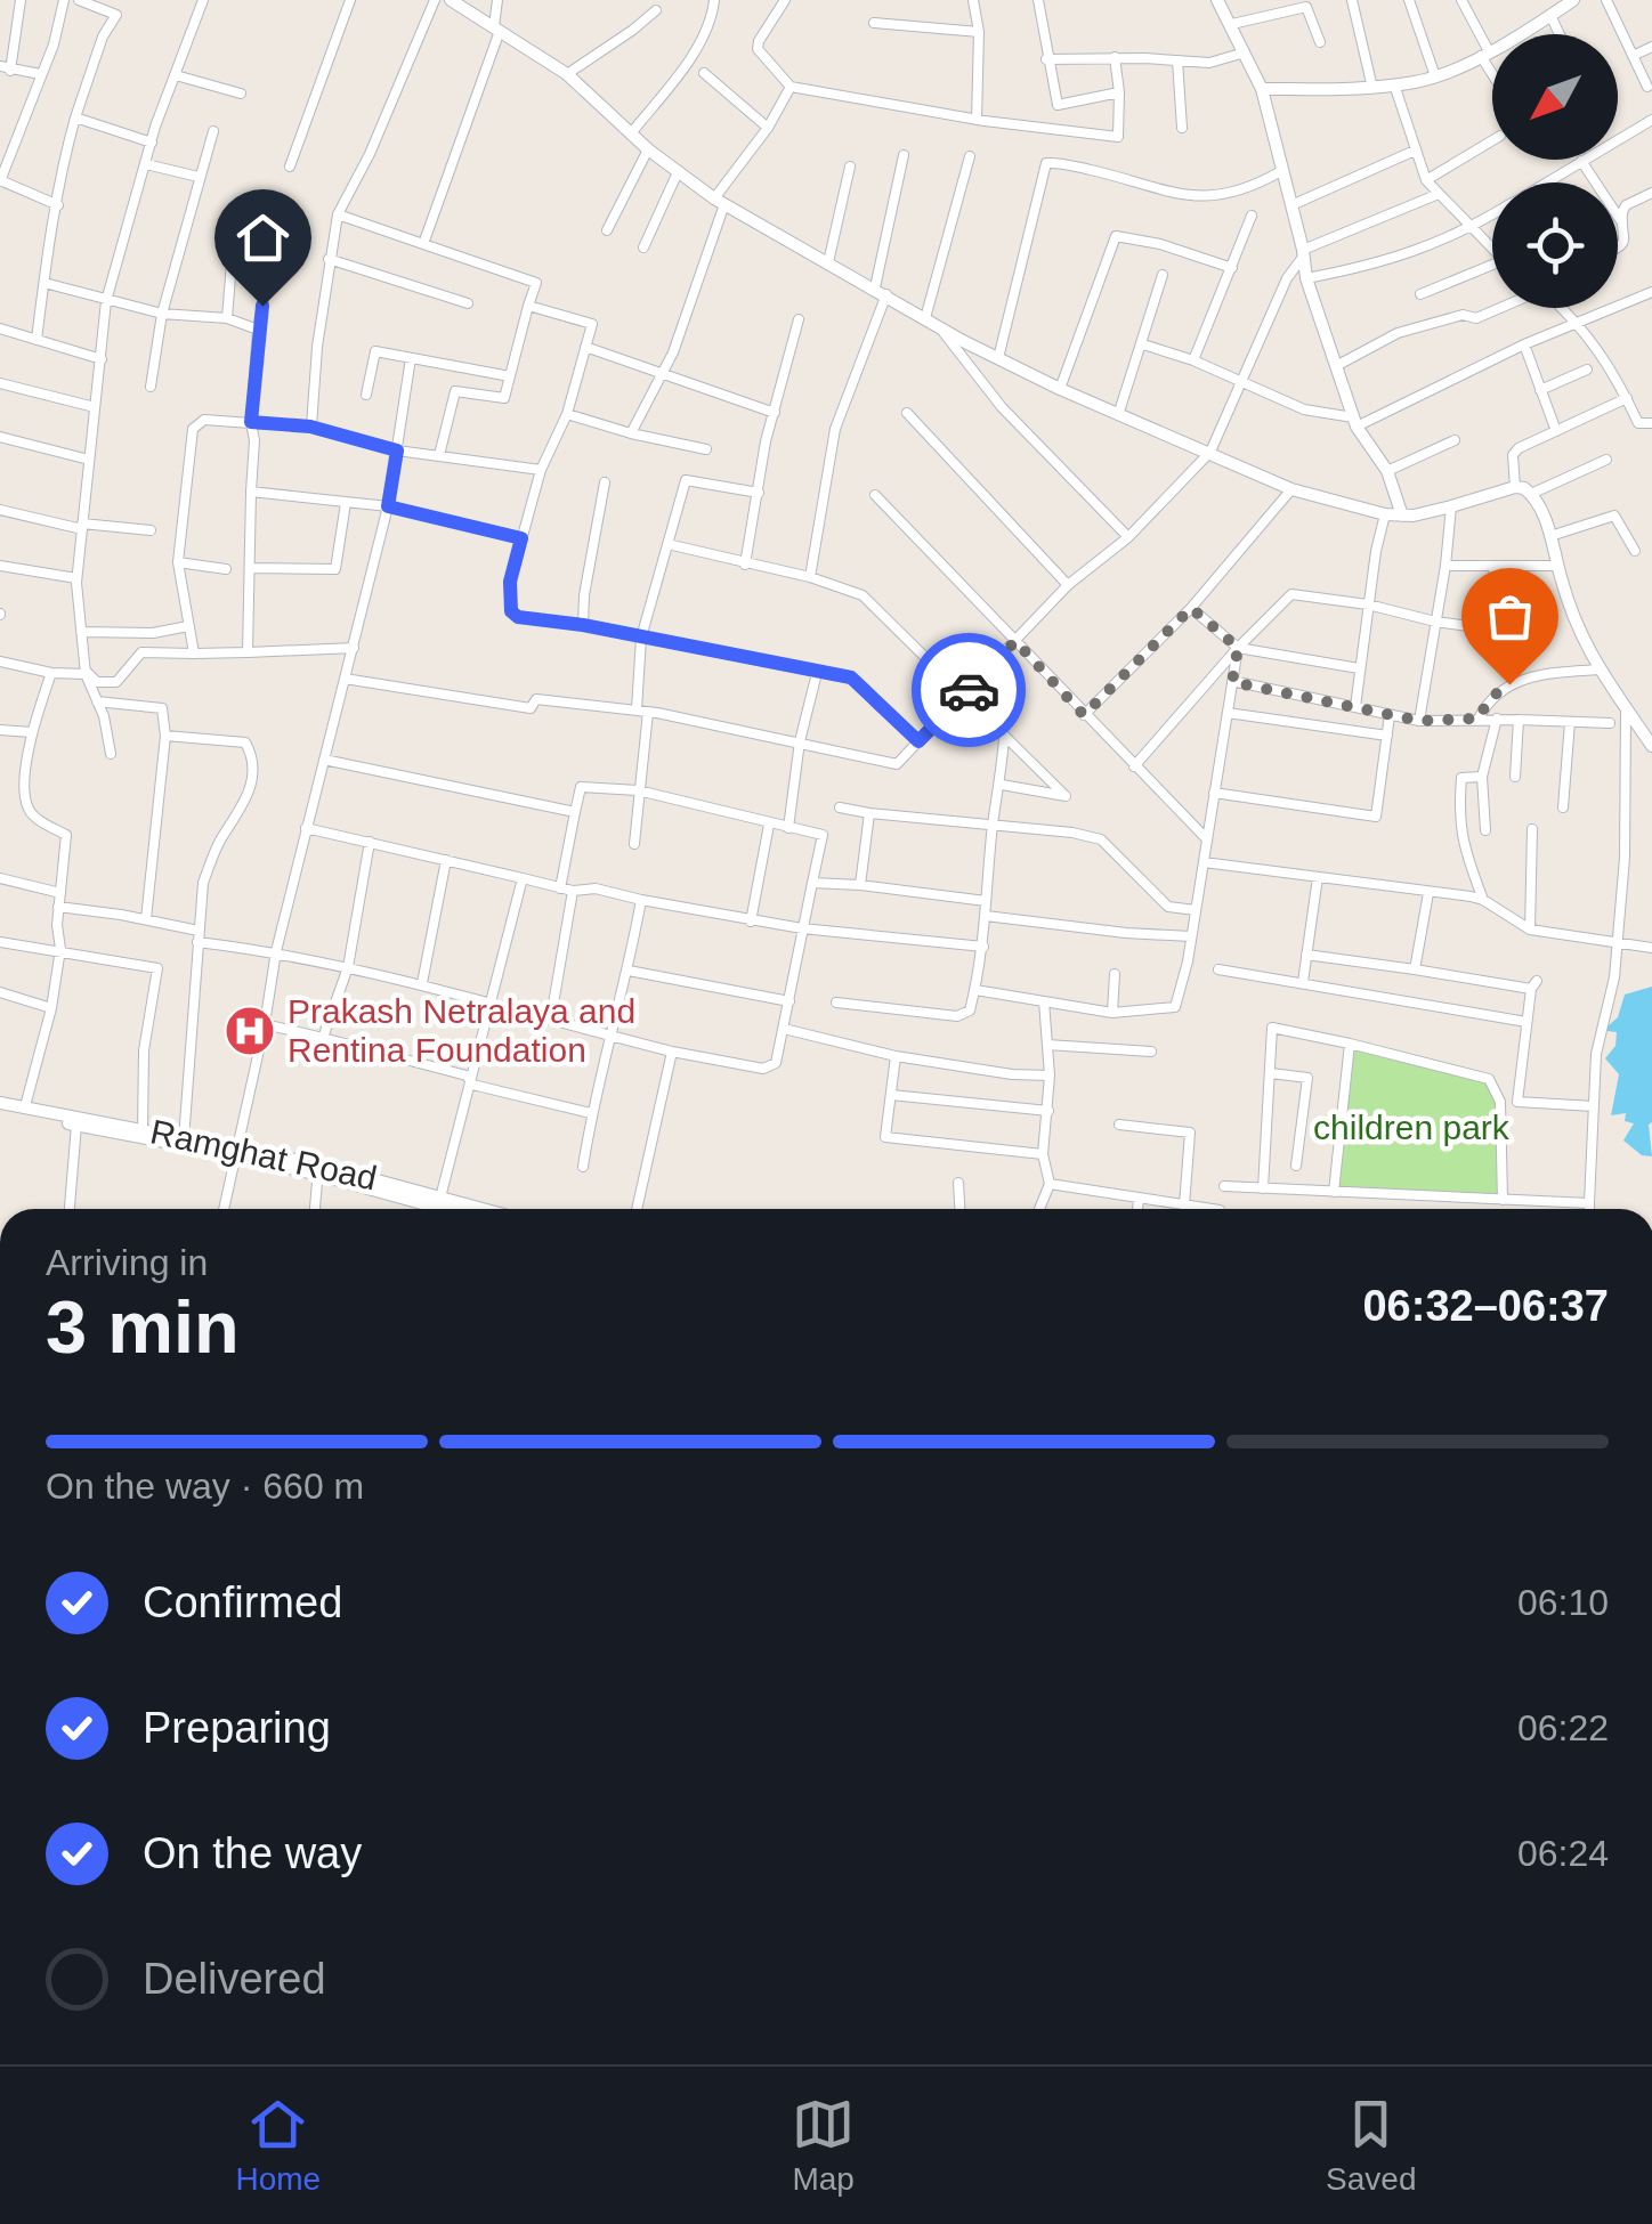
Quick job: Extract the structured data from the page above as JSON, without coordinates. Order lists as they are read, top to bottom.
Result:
{
  "streets": {
    "street": ["Ramghat Road"]
  },
  "parks": ["children park"],
  "places": {
    "hospital": ["Prakash Netralaya and Rentina Foundation"]
  },
  "north": "bottom left",
  "page": {
    "heading": ["3 min", "Arriving in", "06:32–06:37"],
    "bar": "On the way · 660 m",
    "list": [
      ["Confirmed", "06:10"],
      ["Preparing", "06:22"],
      ["On the way", "06:24"],
      "Delivered"
    ],
    "tabs": ["Home", "Map", "Saved"]
  }
}
